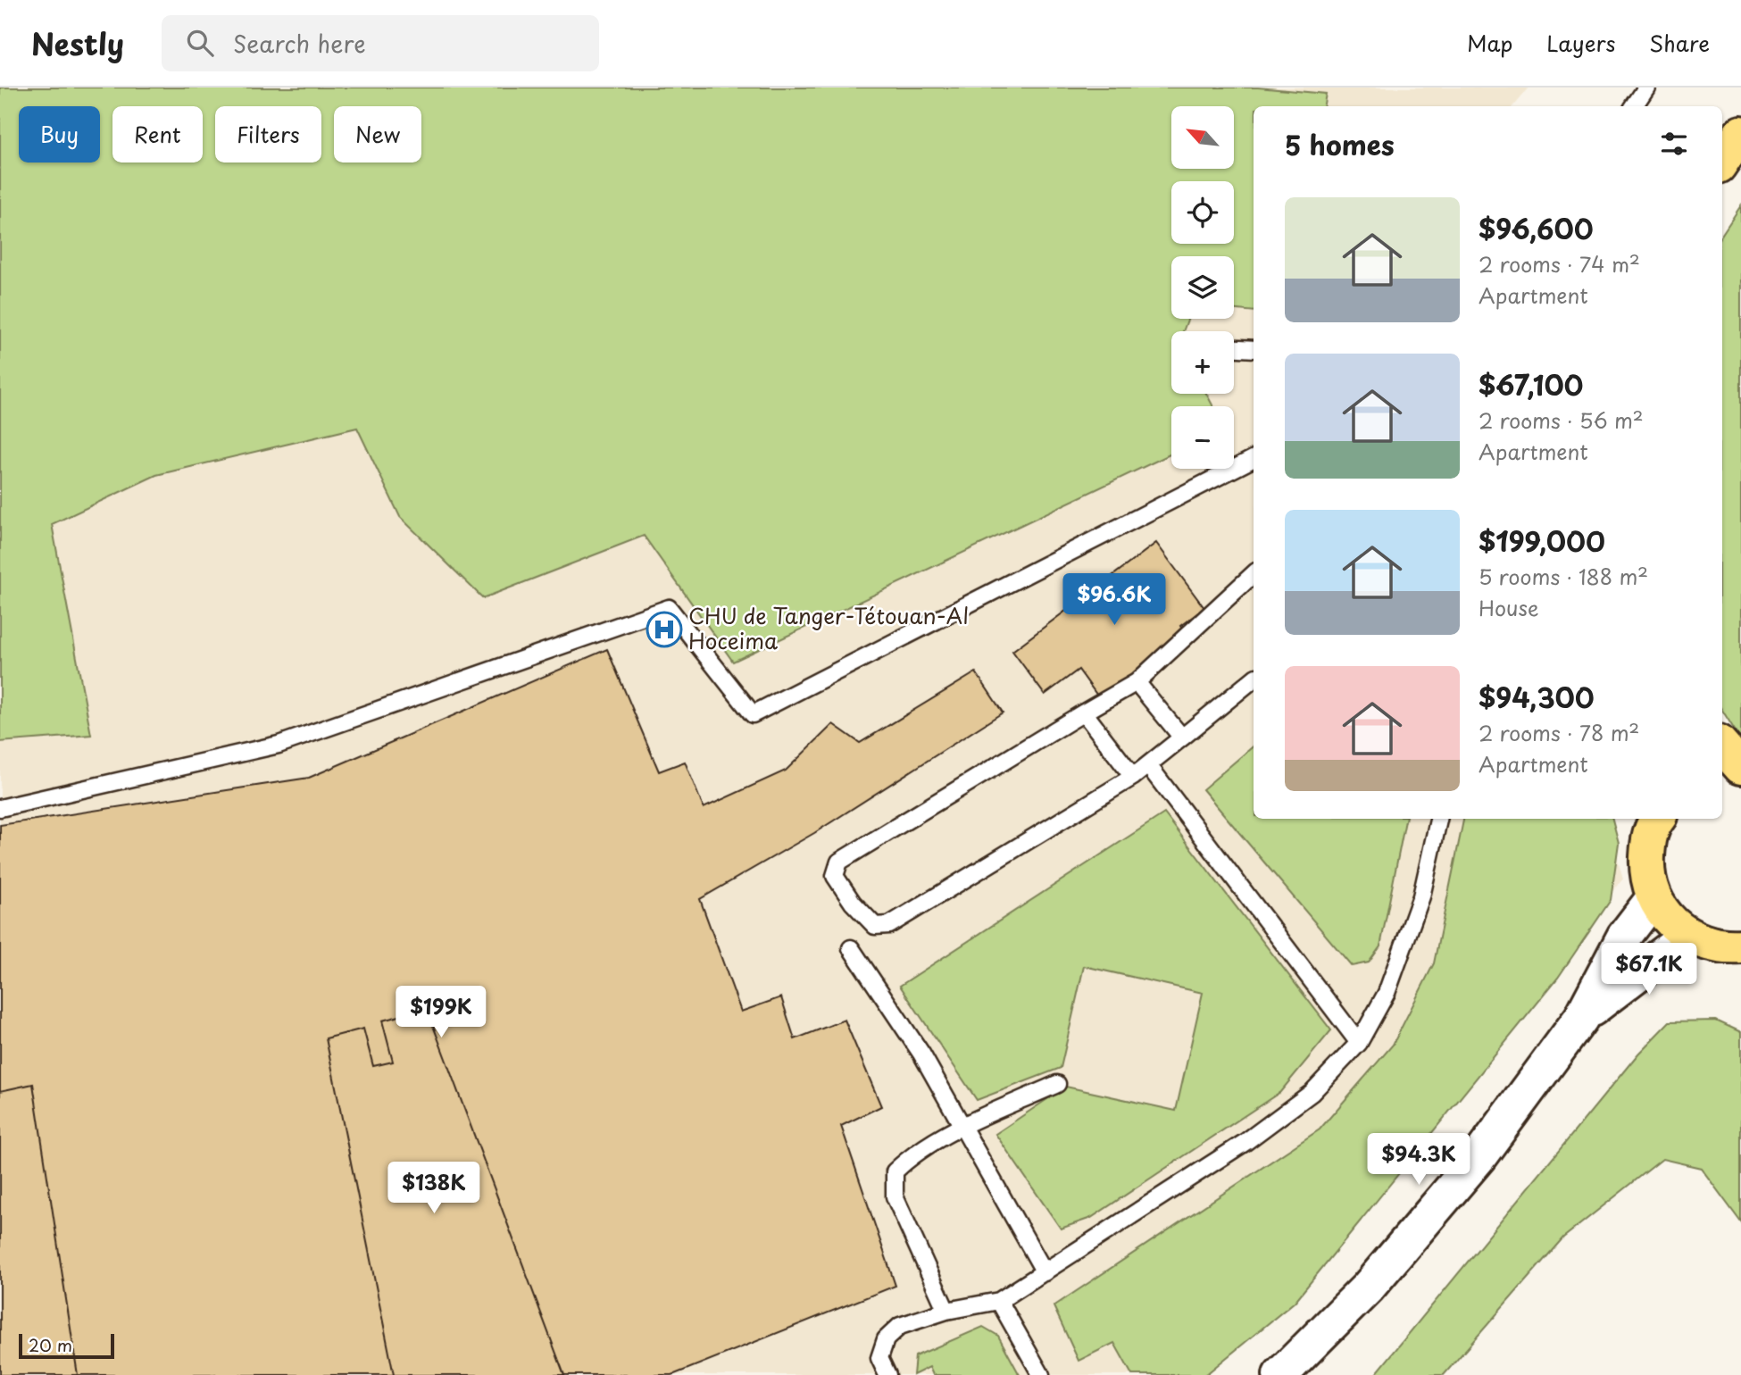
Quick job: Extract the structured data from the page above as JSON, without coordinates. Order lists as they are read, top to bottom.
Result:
{
  "places": {
    "hospital": ["CHU de Tanger-Tétouan-Al Hoceima"]
  },
  "scale_bar": "20 m",
  "north": "top left",
  "page": {
    "header": "Nestly",
    "search": "Search here",
    "nav": ["Map", "Layers", "Share"],
    "map_buttons": ["+", "−"],
    "chip": [
      "Buy",
      "Rent",
      "Filters",
      "New"
    ],
    "heading": "5 homes",
    "list": [
      {
        "name": "$96,600",
        "note": "2 rooms · 74 m² · Apartment"
      },
      {
        "name": "$67,100",
        "note": "2 rooms · 56 m² · Apartment"
      },
      {
        "name": "$199,000",
        "note": "5 rooms · 188 m² · House"
      },
      {
        "name": "$94,300",
        "note": "2 rooms · 78 m² · Apartment"
      }
    ],
    "price": [
      "$96.6K",
      "$67.1K",
      "$199K",
      "$94.3K",
      "$138K"
    ],
    "scale": "20 m"
  }
}
